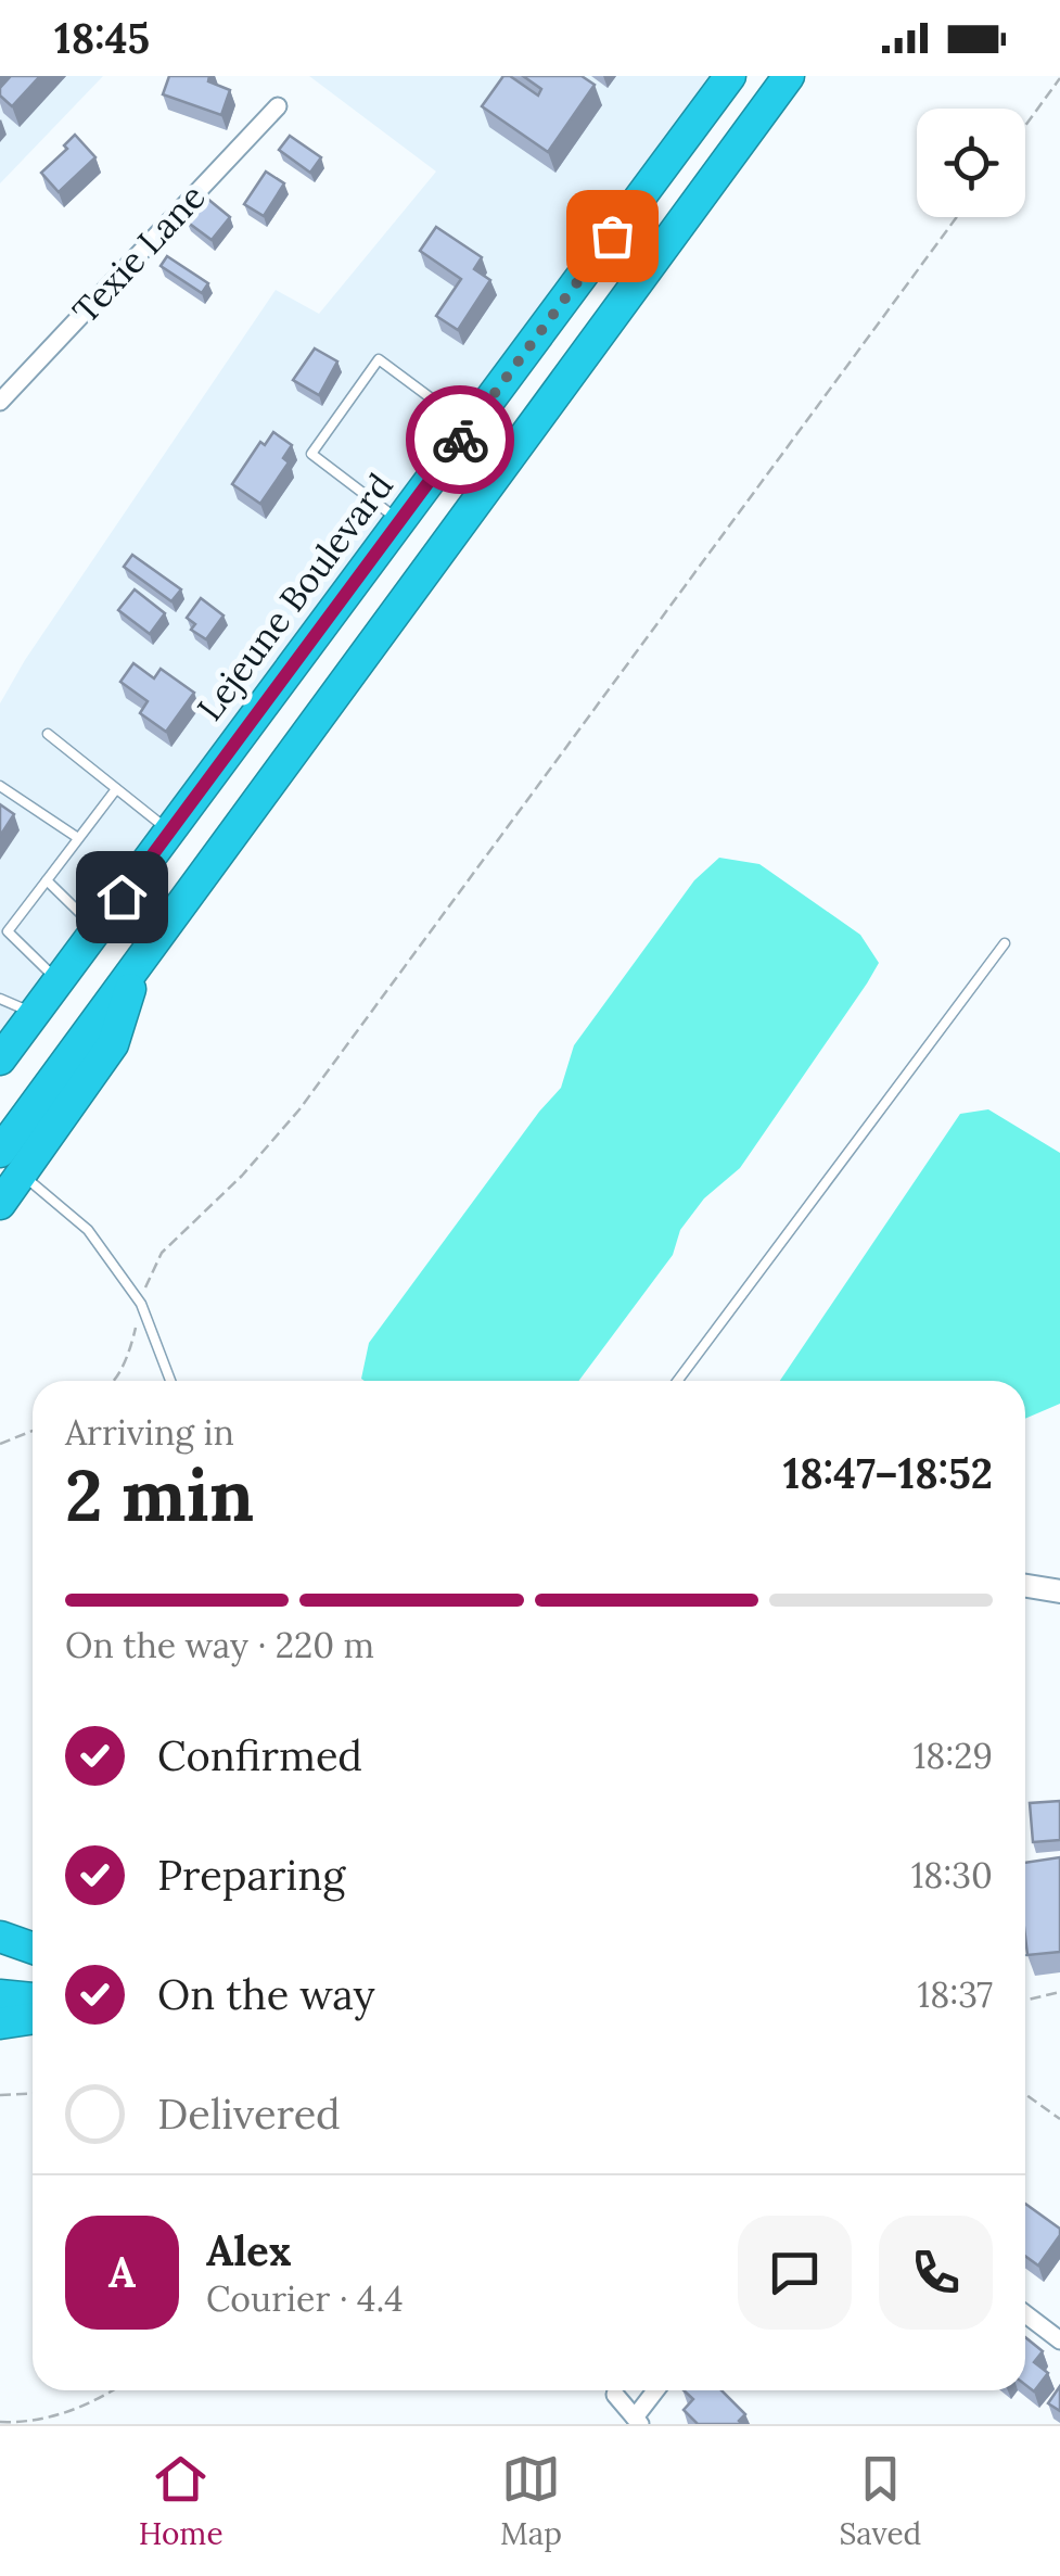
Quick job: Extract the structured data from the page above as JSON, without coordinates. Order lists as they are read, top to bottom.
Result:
{
  "streets": {
    "highway": ["Lejeune Boulevard"],
    "street": ["Texie Lane"]
  },
  "page": {
    "status": "18:45",
    "heading": ["2 min", "Arriving in", "18:47–18:52"],
    "panel": ["Alex", "Courier · 4.4"],
    "bar": "On the way · 220 m",
    "list": [
      ["Confirmed", "18:29"],
      ["Preparing", "18:30"],
      ["On the way", "18:37"],
      "Delivered"
    ],
    "round": "A",
    "tabs": ["Home", "Map", "Saved"]
  }
}
